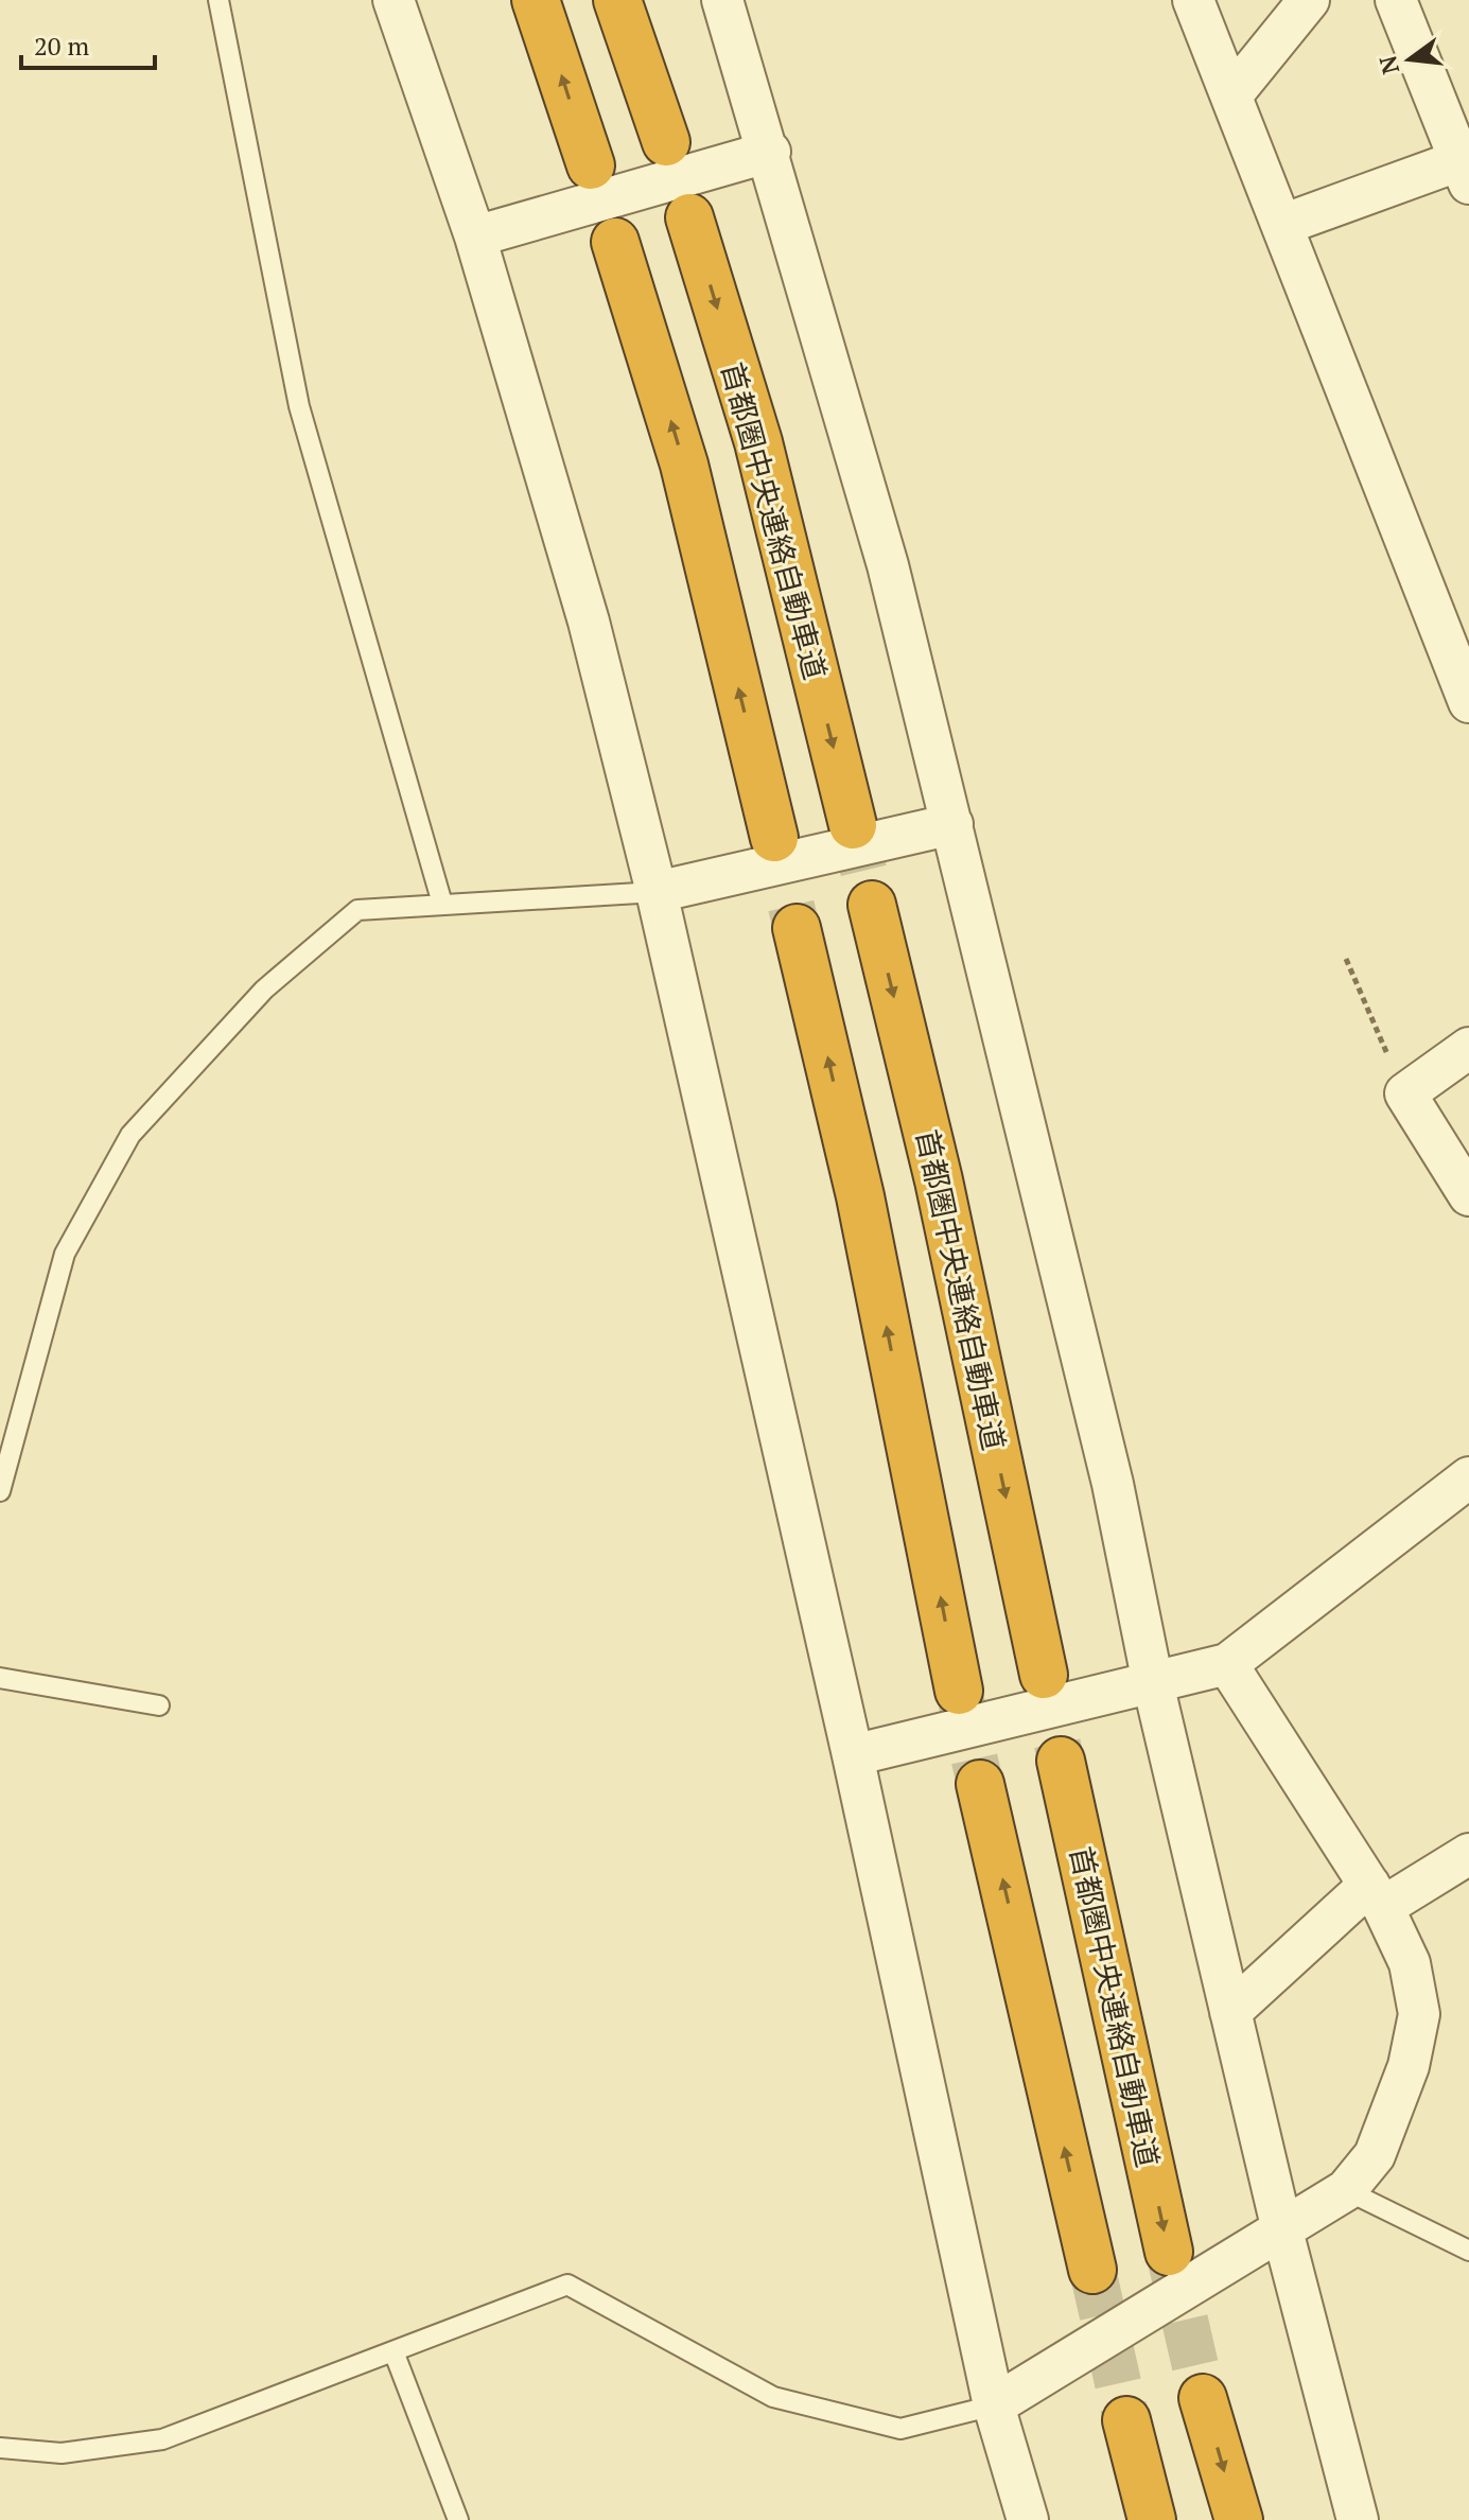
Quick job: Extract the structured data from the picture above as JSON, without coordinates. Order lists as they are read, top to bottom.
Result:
{
  "streets": {
    "highway": ["首都圏中央連絡自動車道"]
  },
  "scale_bar": "20 m",
  "north": "left"
}
